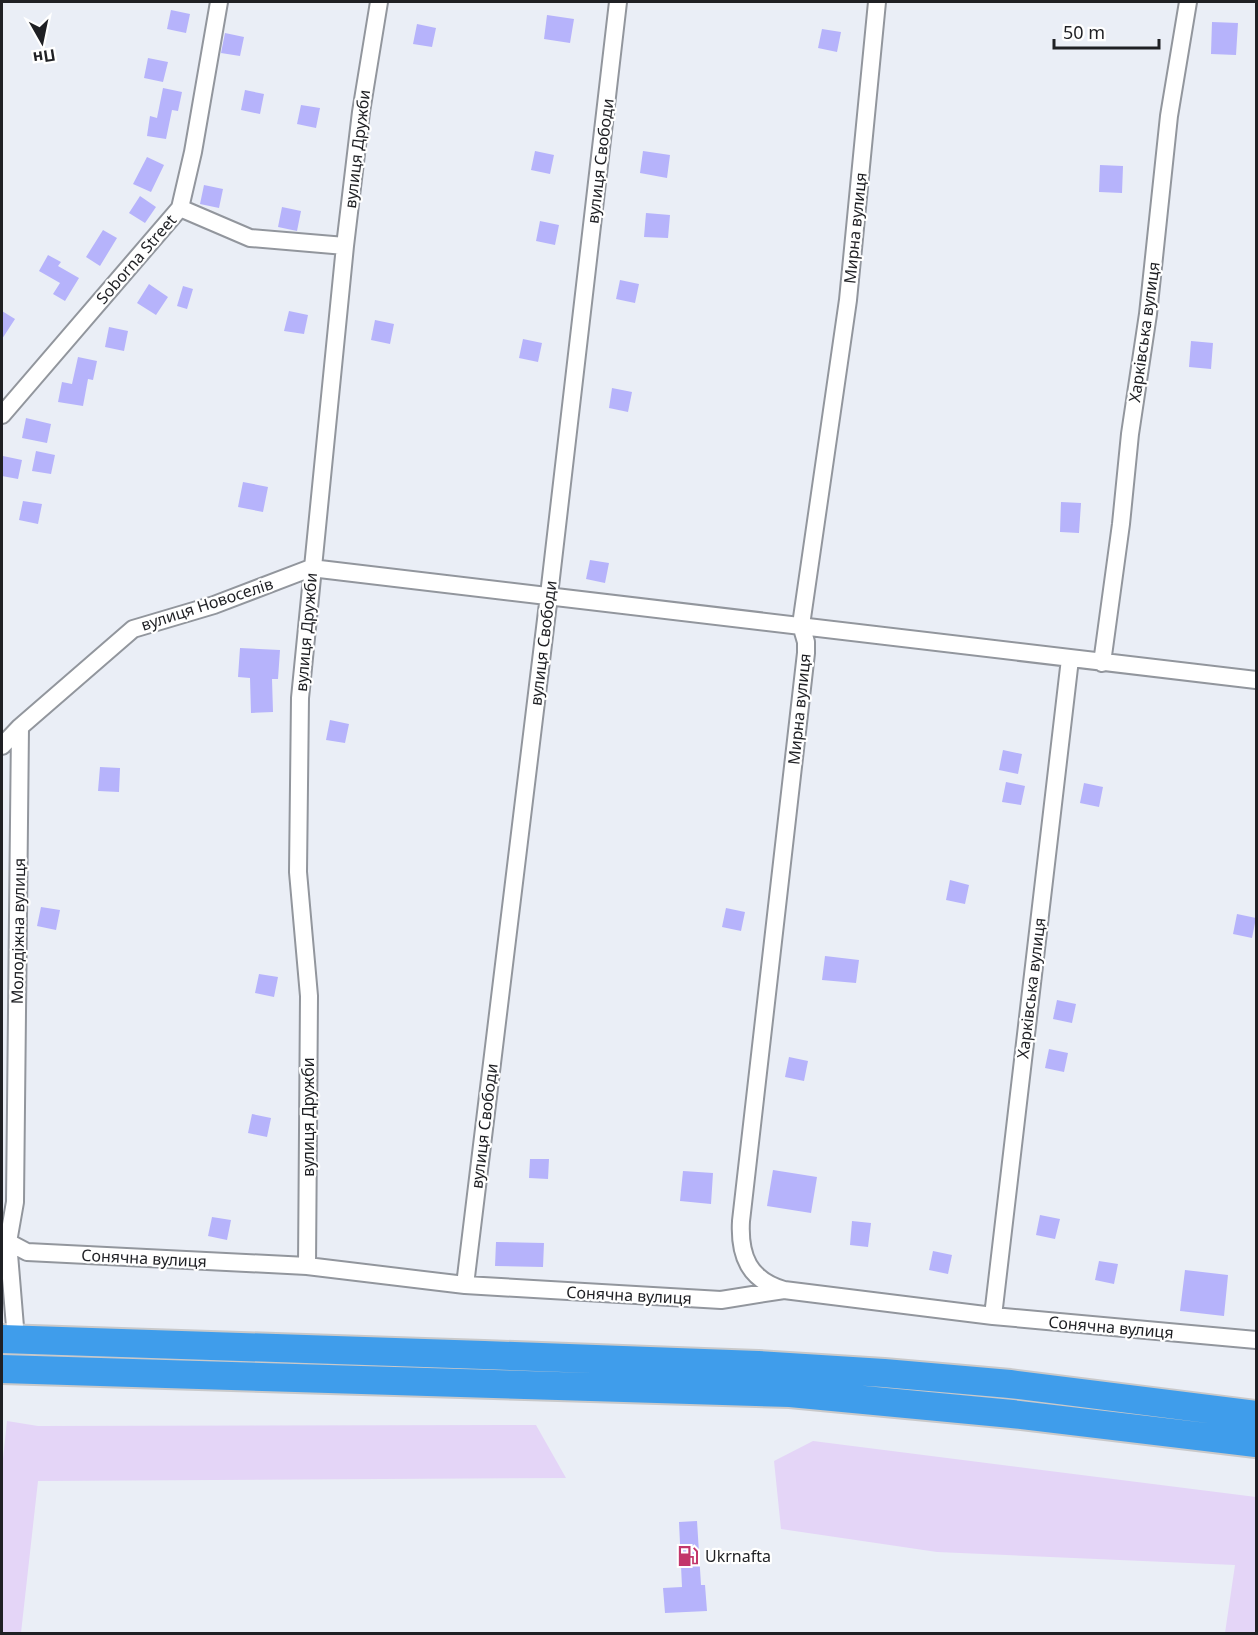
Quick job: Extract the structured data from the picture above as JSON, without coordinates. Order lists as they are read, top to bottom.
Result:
{
  "streets": {
    "street": [
      "вулиця Дружби",
      "вулиця Свободи",
      "Мирна вулиця",
      "Soborna Street",
      "Харківська вулиця",
      "вулиця Новоселів",
      "Молодіжна вулиця",
      "Сонячна вулиця"
    ]
  },
  "crossings": [
    ["вулиця Дружби", "вулиця Новоселів"],
    ["вулиця Дружби", "Сонячна вулиця"],
    ["вулиця Свободи", "Сонячна вулиця"],
    ["Мирна вулиця", "Сонячна вулиця"],
    ["Харківська вулиця", "Сонячна вулиця"],
    ["вулиця Новоселів", "Молодіжна вулиця"],
    ["Молодіжна вулиця", "Сонячна вулиця"]
  ],
  "places": {
    "fuel station": ["Ukrnafta"]
  },
  "scale_bar": "50 m",
  "north": "bottom"
}
